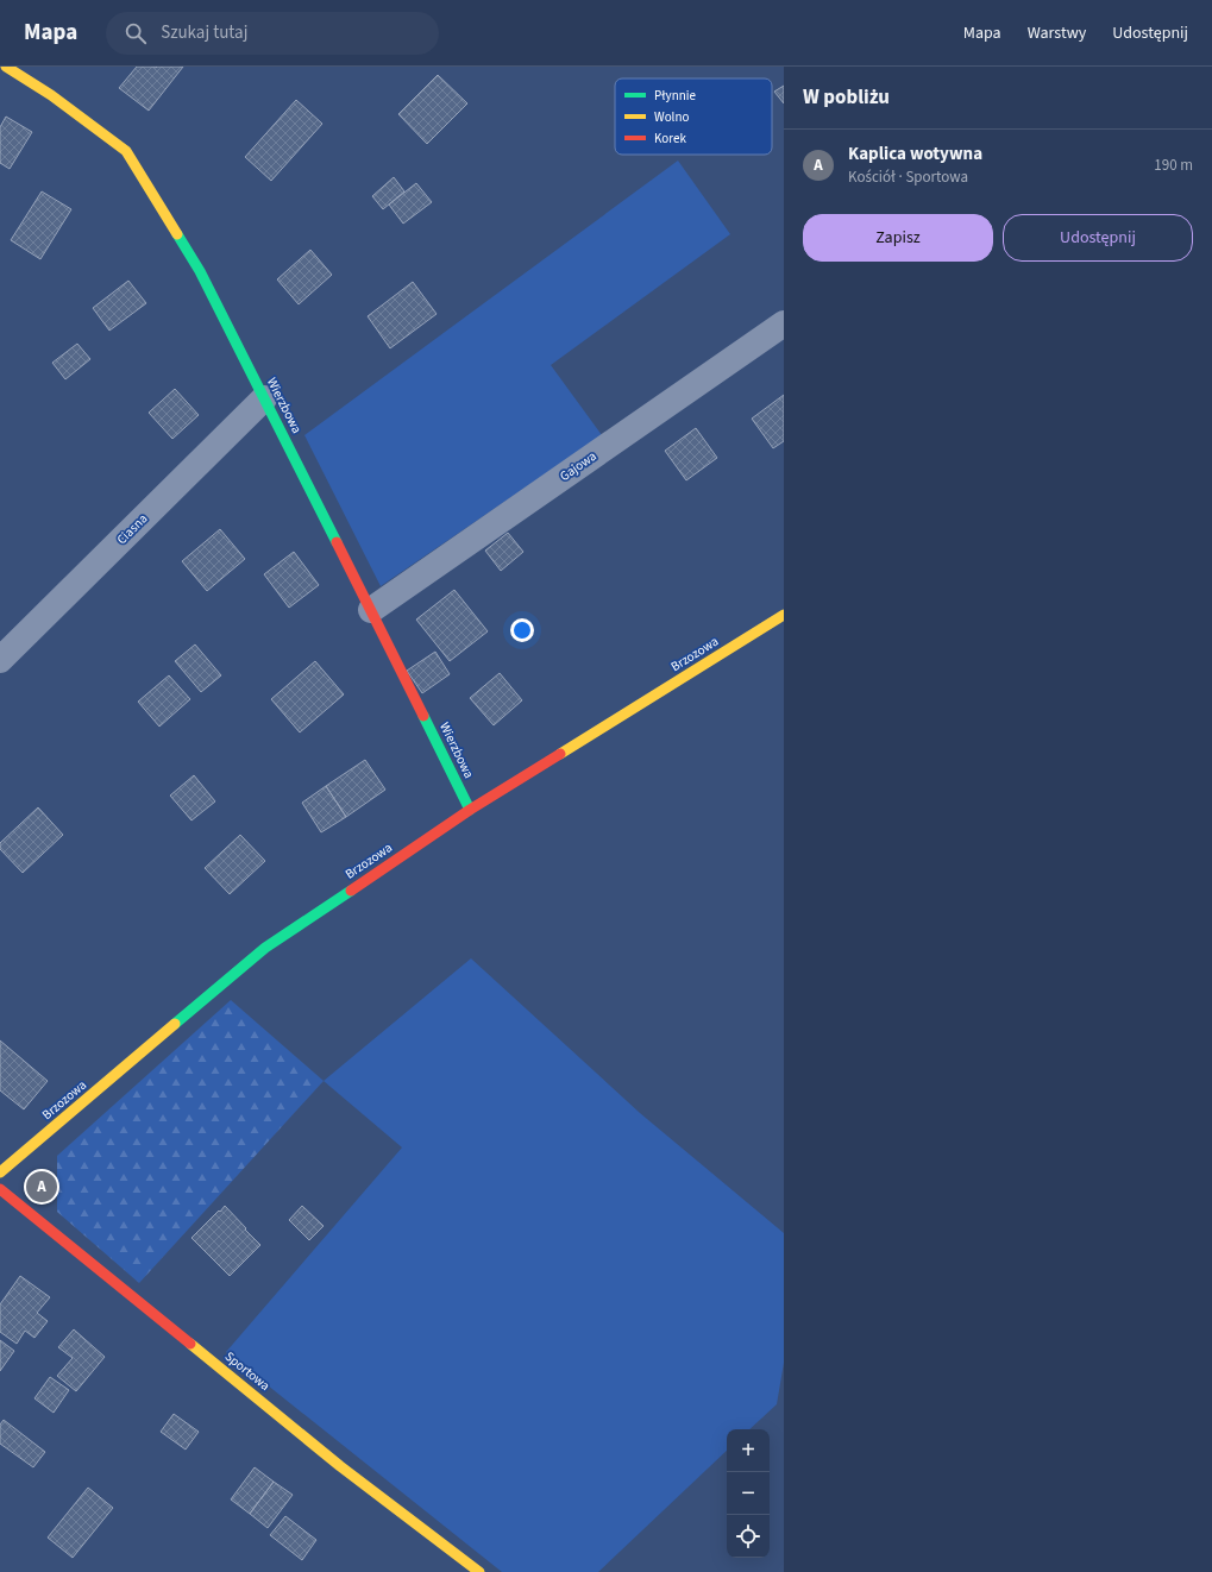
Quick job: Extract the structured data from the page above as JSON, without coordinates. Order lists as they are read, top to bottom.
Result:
{
  "streets": {
    "street": [
      "Wierzbowa",
      "Gajowa",
      "Ciasna",
      "Brzozowa",
      "Sportowa"
    ]
  },
  "crossings": [
    ["Wierzbowa", "Gajowa"],
    ["Wierzbowa", "Ciasna"],
    ["Wierzbowa", "Brzozowa"]
  ],
  "legend": ["Płynnie", "Wolno", "Korek"],
  "page": {
    "header": "Mapa",
    "search": "Szukaj tutaj",
    "nav": ["Mapa", "Warstwy", "Udostępnij"],
    "heading": "W pobliżu",
    "list": [
      {
        "mark": "A",
        "name": "Kaplica wotywna",
        "note": "Kościół · Sportowa",
        "value": "190 m"
      }
    ],
    "buttons": ["Zapisz", "Udostępnij"],
    "pins": "A",
    "map_buttons": ["+", "−"]
  }
}
